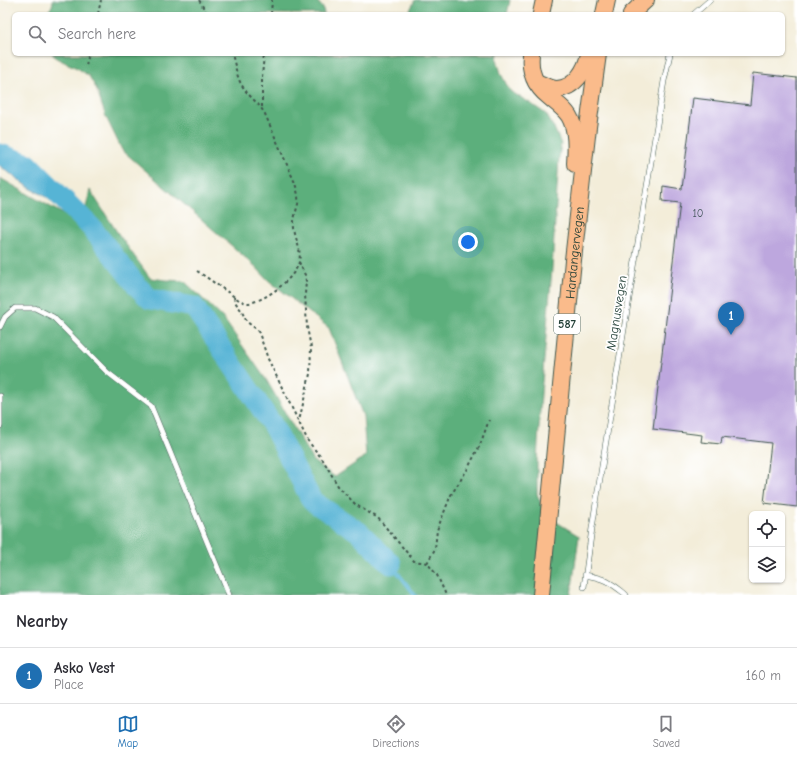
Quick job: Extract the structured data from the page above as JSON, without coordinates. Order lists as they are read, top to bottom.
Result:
{
  "streets": {
    "main road": ["Hardangervegen", "587"],
    "lane": ["Magnusvegen"]
  },
  "crossings": [
    ["Hardangervegen", "587"]
  ],
  "house_numbers": ["10"],
  "page": {
    "search": "Search here",
    "pins": "1",
    "heading": "Nearby",
    "list": [
      {
        "mark": "1",
        "name": "Asko Vest",
        "note": "Place",
        "value": "160 m"
      }
    ],
    "nav": ["Map", "Directions", "Saved"]
  }
}
